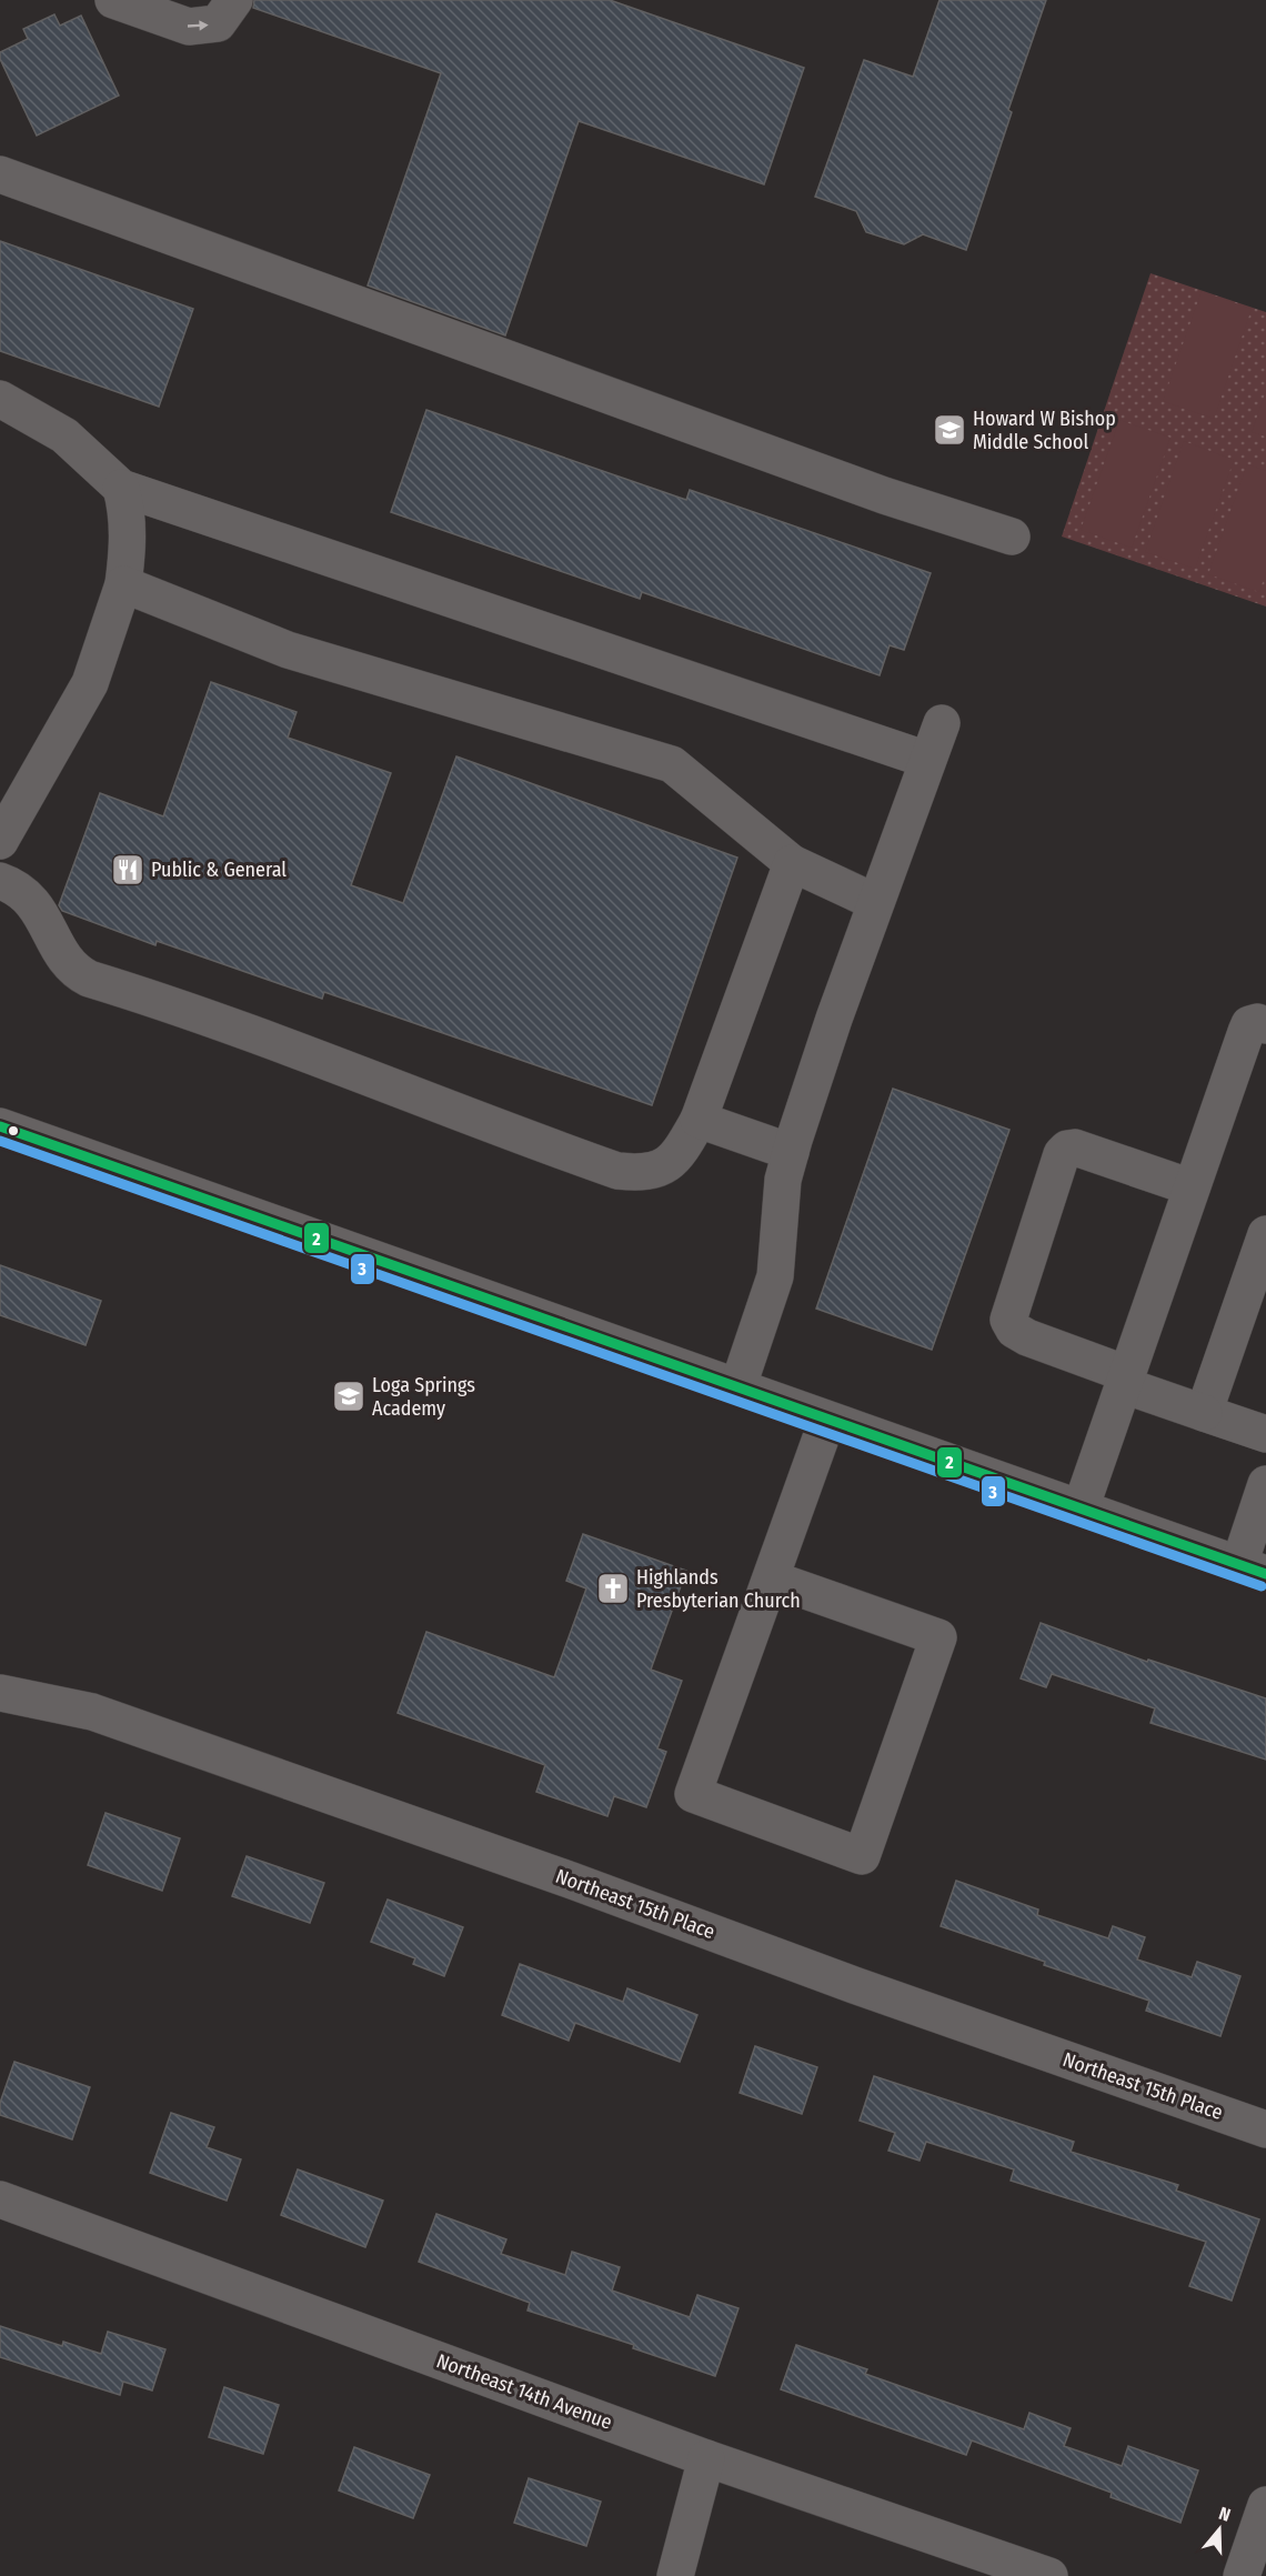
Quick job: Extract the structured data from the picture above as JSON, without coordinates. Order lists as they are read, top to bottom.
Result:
{
  "streets": {
    "street": ["Northeast 15th Place", "Northeast 14th Avenue"]
  },
  "places": {
    "school or university": ["Howard W Bishop Middle School", "Loga Springs Academy"],
    "restaurant": ["Public & General"],
    "church": ["Highlands Presbyterian Church"]
  },
  "lines": ["transit line 2", "transit line 3"],
  "north": "top"
}
